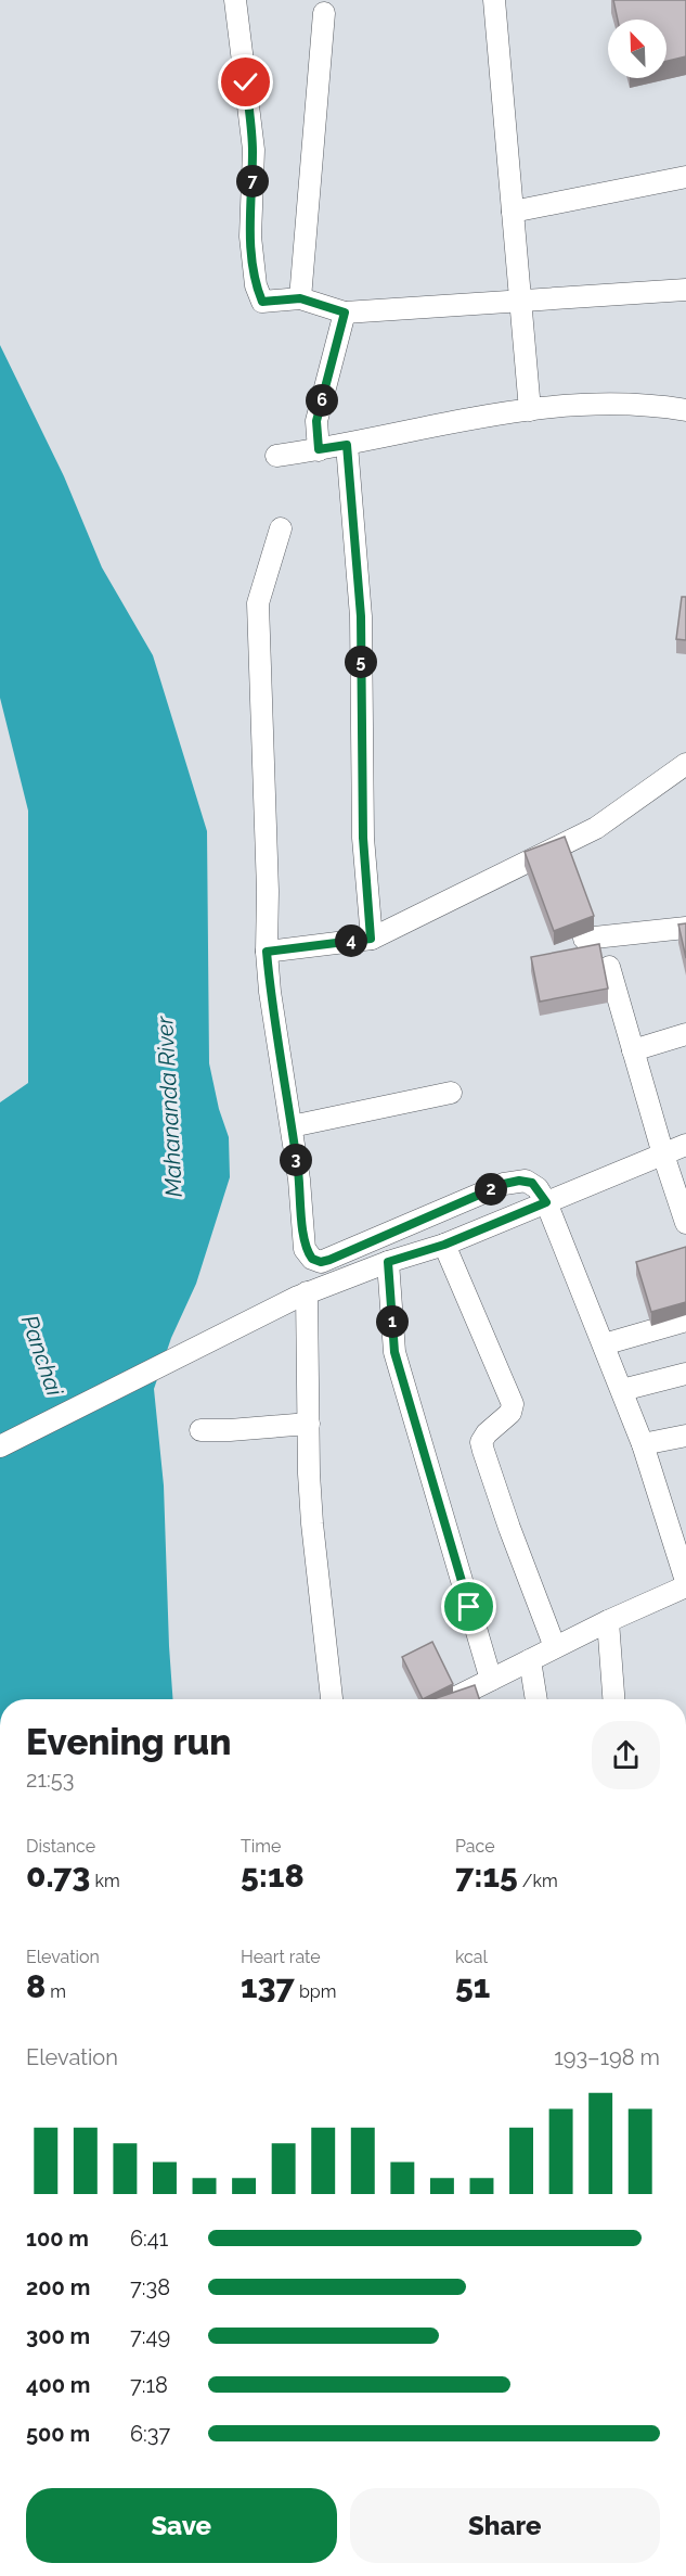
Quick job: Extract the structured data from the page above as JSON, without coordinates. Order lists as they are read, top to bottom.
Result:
{
  "water": ["Mahananda River", "Panchai"],
  "north": "top left",
  "page": {
    "pins": [
      "7",
      "6",
      "5",
      "4",
      "3",
      "2",
      "1"
    ],
    "heading": ["Evening run", "21:53"],
    "stats": [
      ["Distance", "0.73 km"],
      ["Time", "5:18"],
      ["Pace", "7:15 /km"],
      ["Elevation", "8 m"],
      ["Heart rate", "137 bpm"],
      ["kcal", "51"]
    ],
    "chart": ["Elevation", "193–198 m"],
    "list": [
      {
        "name": "100 m",
        "note": "6:41"
      },
      {
        "name": "200 m",
        "note": "7:38"
      },
      {
        "name": "300 m",
        "note": "7:49"
      },
      {
        "name": "400 m",
        "note": "7:18"
      },
      {
        "name": "500 m",
        "note": "6:37"
      }
    ],
    "buttons": ["Save", "Share"]
  }
}
